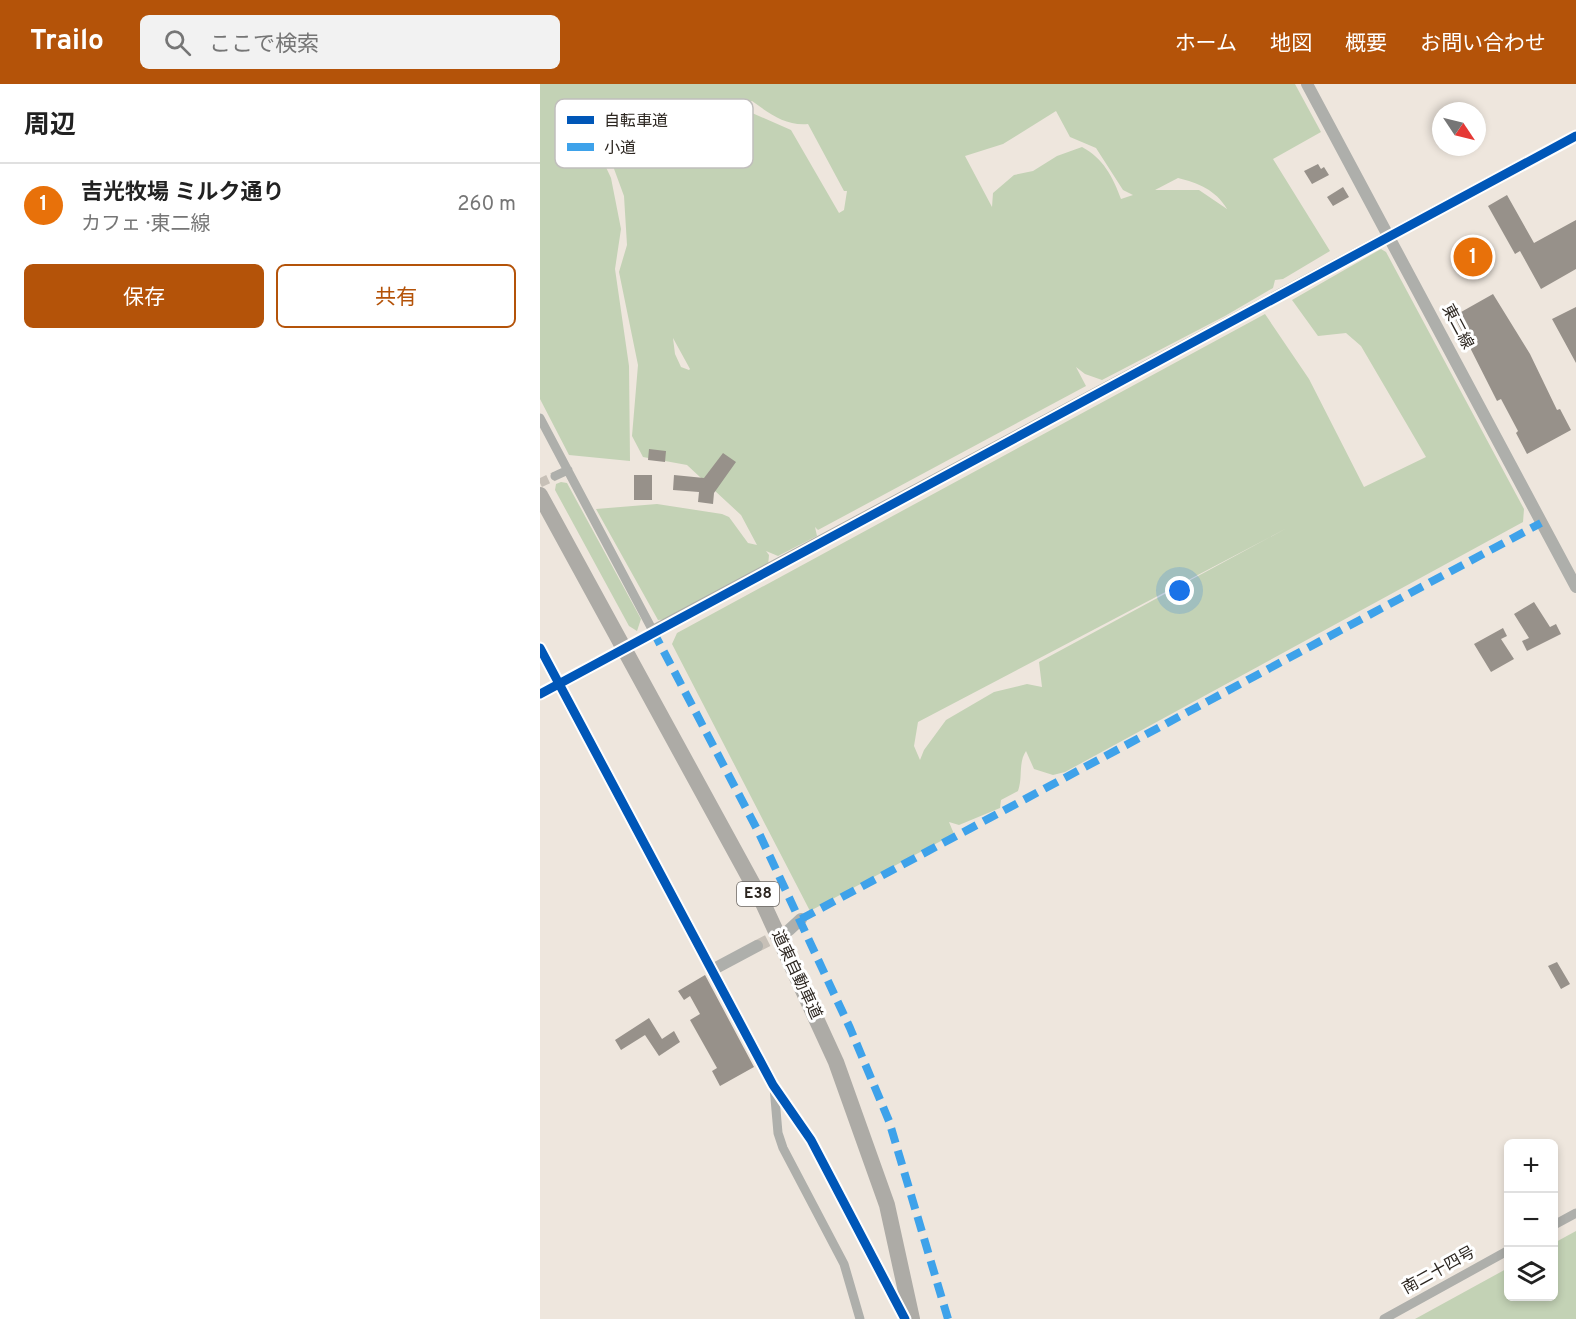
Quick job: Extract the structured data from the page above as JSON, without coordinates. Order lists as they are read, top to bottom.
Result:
{
  "streets": {
    "highway": ["E38", "道東自動車道"],
    "street": ["東二線", "南二十四号"]
  },
  "legend": ["自転車道", "小道"],
  "north": "bottom right",
  "page": {
    "header": "Trailo",
    "search": "ここで検索",
    "nav": [
      "ホーム",
      "地図",
      "概要",
      "お問い合わせ"
    ],
    "heading": "周辺",
    "list": [
      {
        "mark": "1",
        "name": "吉光牧場 ミルク通り",
        "note": "カフェ · 東二線",
        "value": "260 m"
      }
    ],
    "pins": "1",
    "buttons": ["保存", "共有"],
    "map_buttons": ["+", "−"]
  }
}
